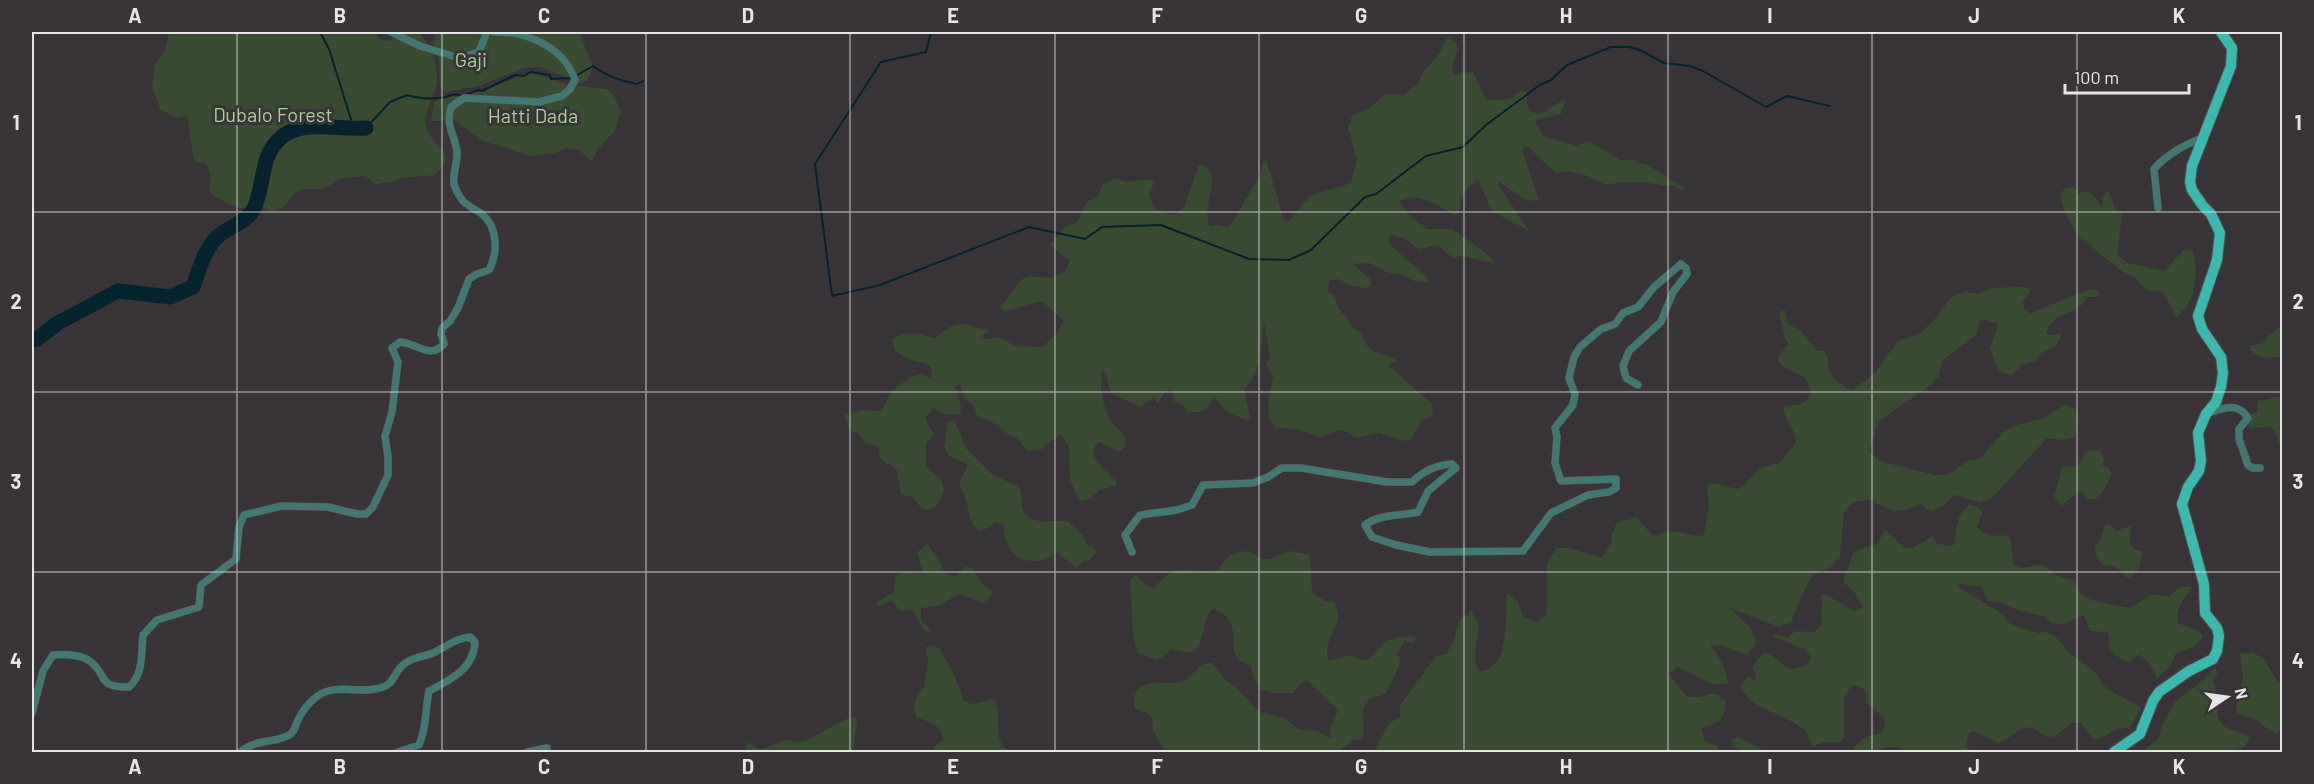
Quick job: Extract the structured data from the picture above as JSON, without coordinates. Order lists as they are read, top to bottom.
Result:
{
  "parks": ["Gaji", "Dubalo Forest", "Hatti Dada"],
  "scale_bar": "100 m",
  "north": "right",
  "grid": {
    "columns": [
      "A",
      "B",
      "C",
      "D",
      "E",
      "F",
      "G",
      "H",
      "I",
      "J",
      "K"
    ],
    "rows": [
      "1",
      "2",
      "3",
      "4"
    ]
  }
}
